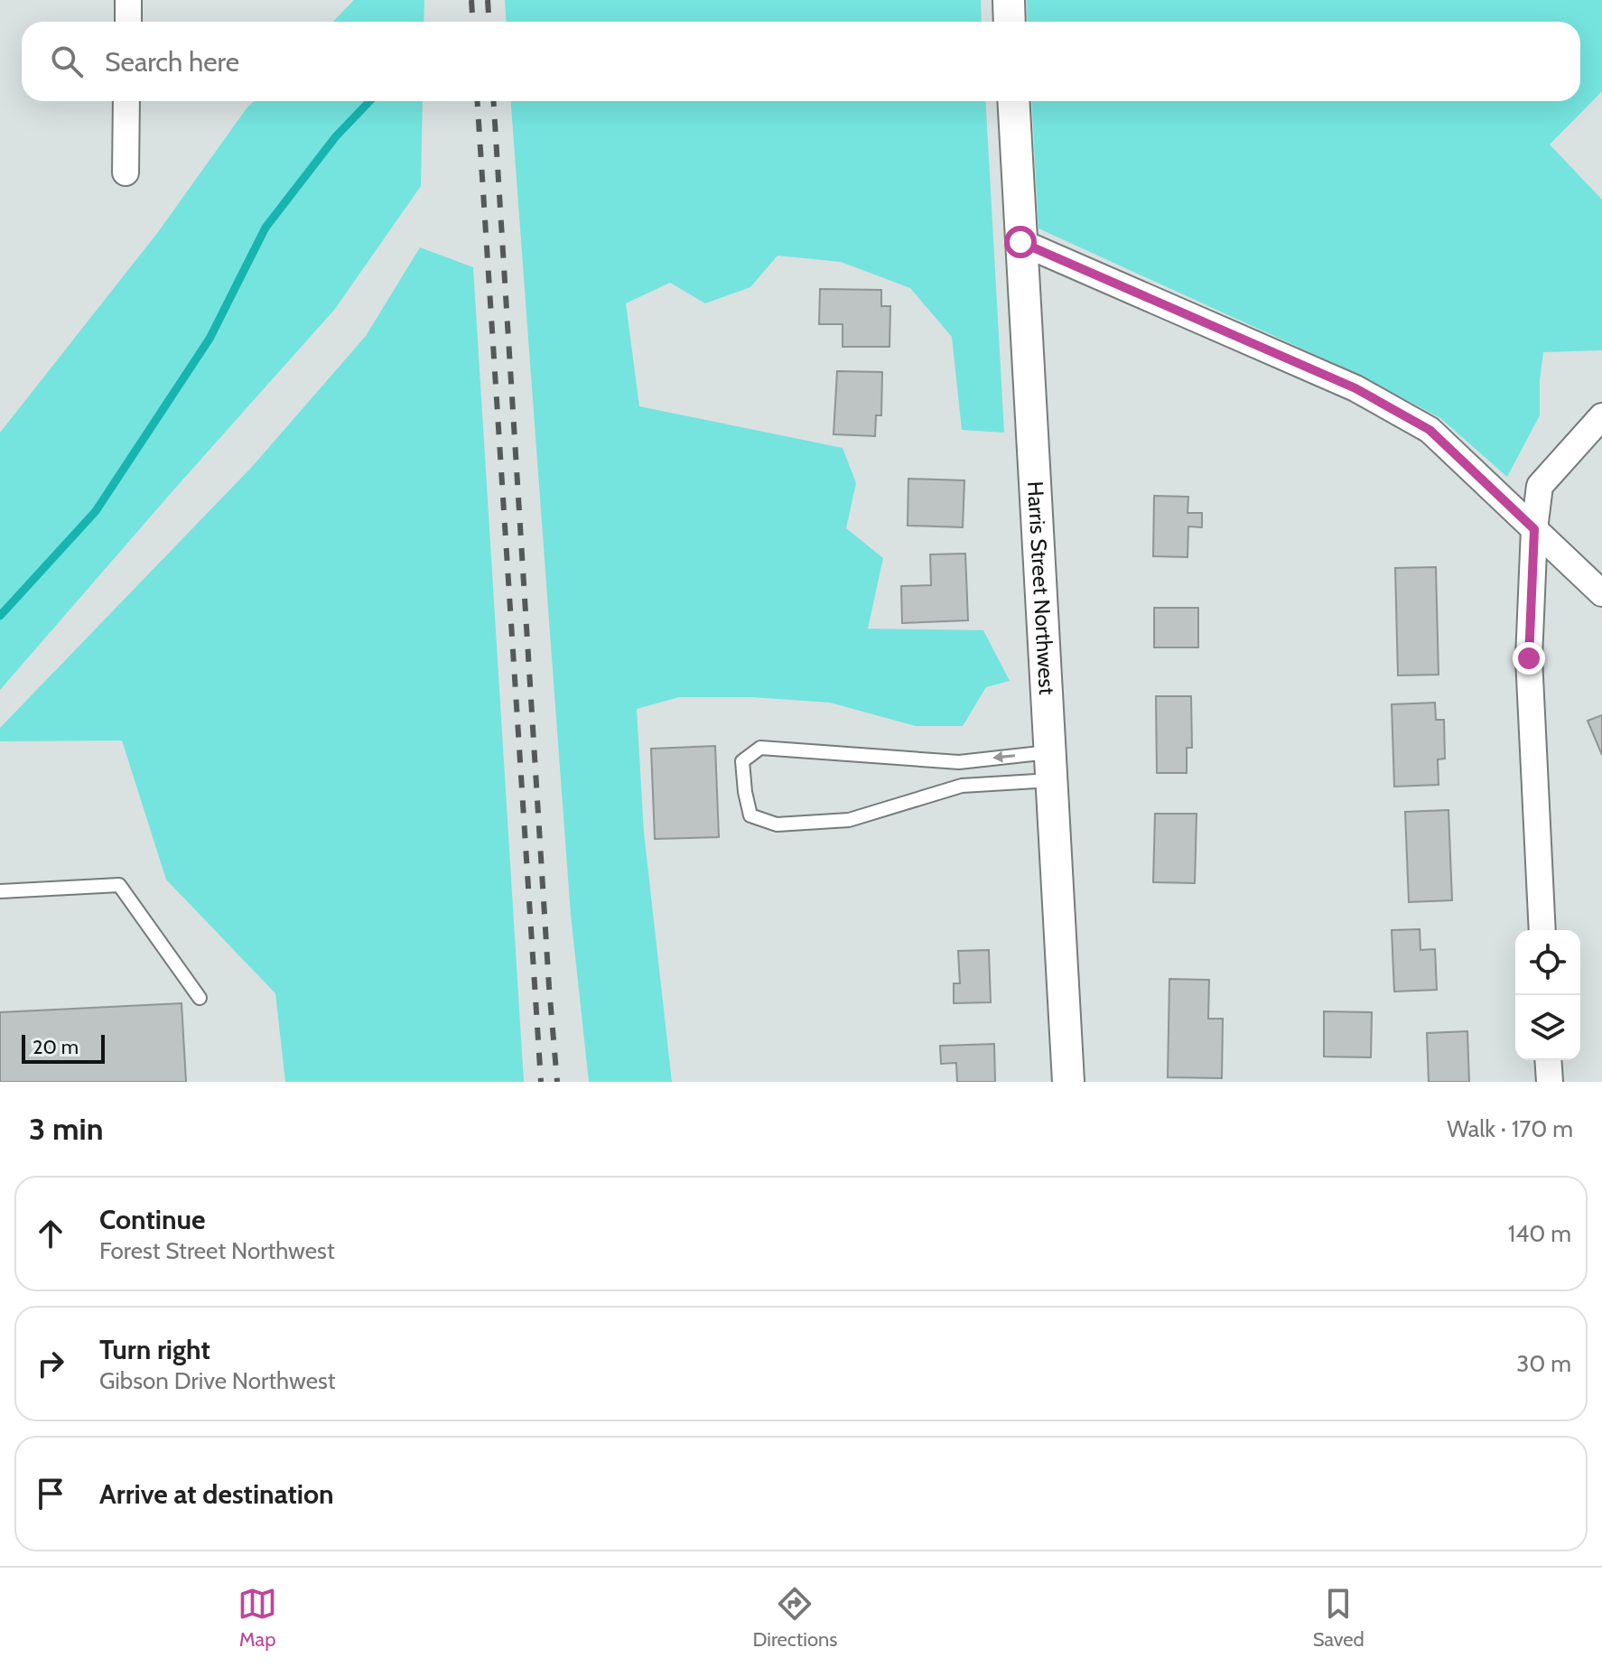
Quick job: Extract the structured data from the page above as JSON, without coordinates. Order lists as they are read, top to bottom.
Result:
{
  "streets": {
    "street": ["Harris Street Northwest"]
  },
  "scale_bar": "20 m",
  "page": {
    "search": "Search here",
    "scale": "20 m",
    "heading": ["3 min", "Walk · 170 m"],
    "list": [
      ["Continue", "Forest Street Northwest", "140 m"],
      ["Turn right", "Gibson Drive Northwest", "30 m"],
      "Arrive at destination"
    ],
    "nav": ["Map", "Directions", "Saved"]
  }
}
